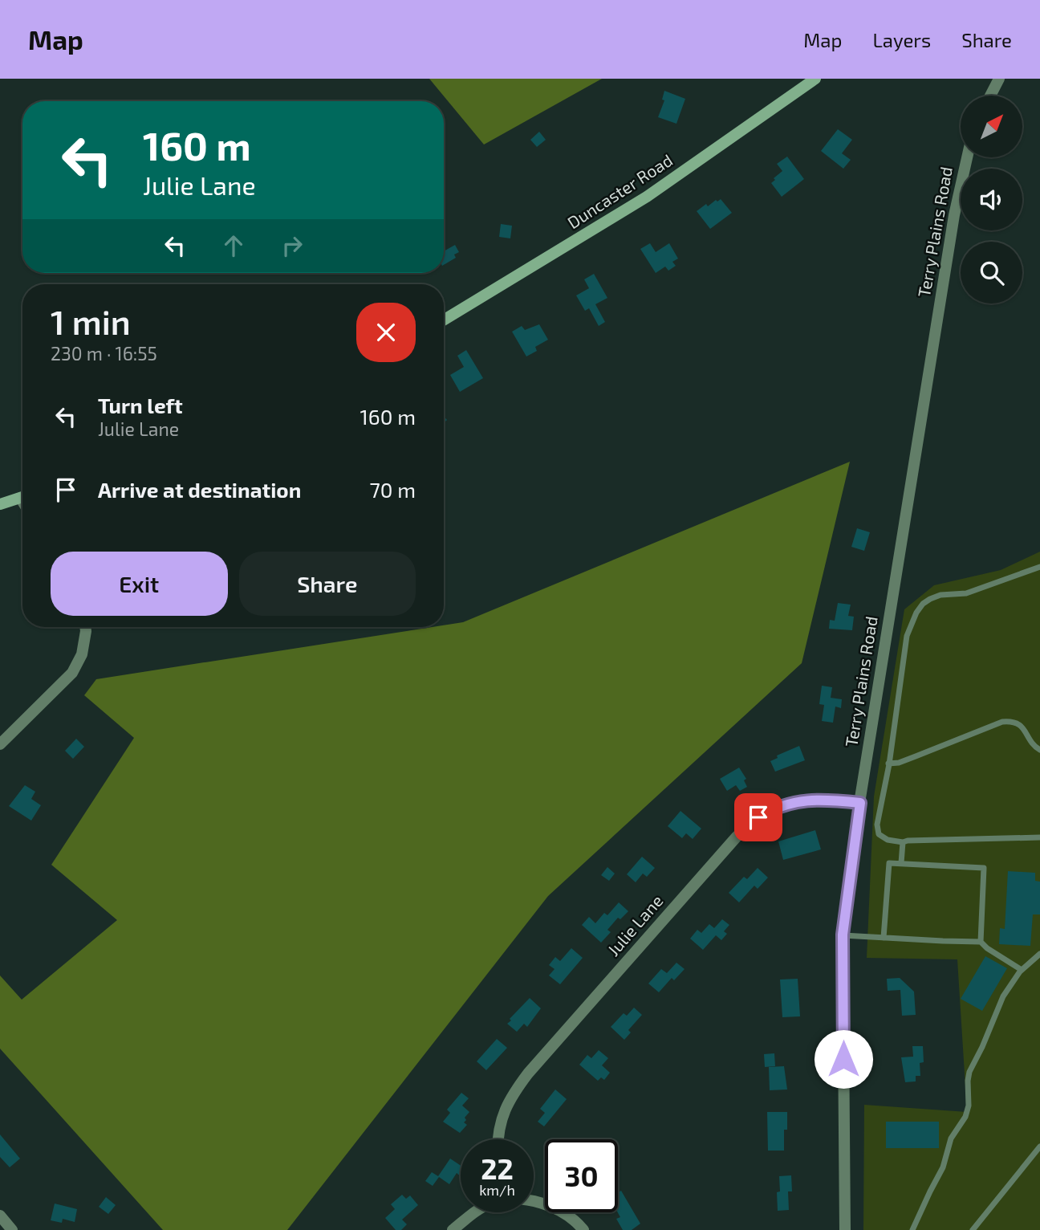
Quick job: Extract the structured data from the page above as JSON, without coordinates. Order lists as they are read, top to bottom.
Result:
{
  "streets": {
    "street": ["Duncaster Road", "Terry Plains Road", "Julie Lane"]
  },
  "crossings": [
    ["Terry Plains Road", "Julie Lane"]
  ],
  "north": "top right",
  "page": {
    "header": "Map",
    "nav": ["Map", "Layers", "Share"],
    "turn": ["160 m", "Julie Lane"],
    "heading": ["1 min", "230 m · 16:55"],
    "list": [
      {
        "name": "Turn left",
        "note": "Julie Lane",
        "value": "160 m"
      },
      {
        "name": "Arrive at destination",
        "value": "70 m"
      }
    ],
    "buttons": ["Exit", "Share"],
    "speed": "22 km/h",
    "limit": "30"
  }
}
